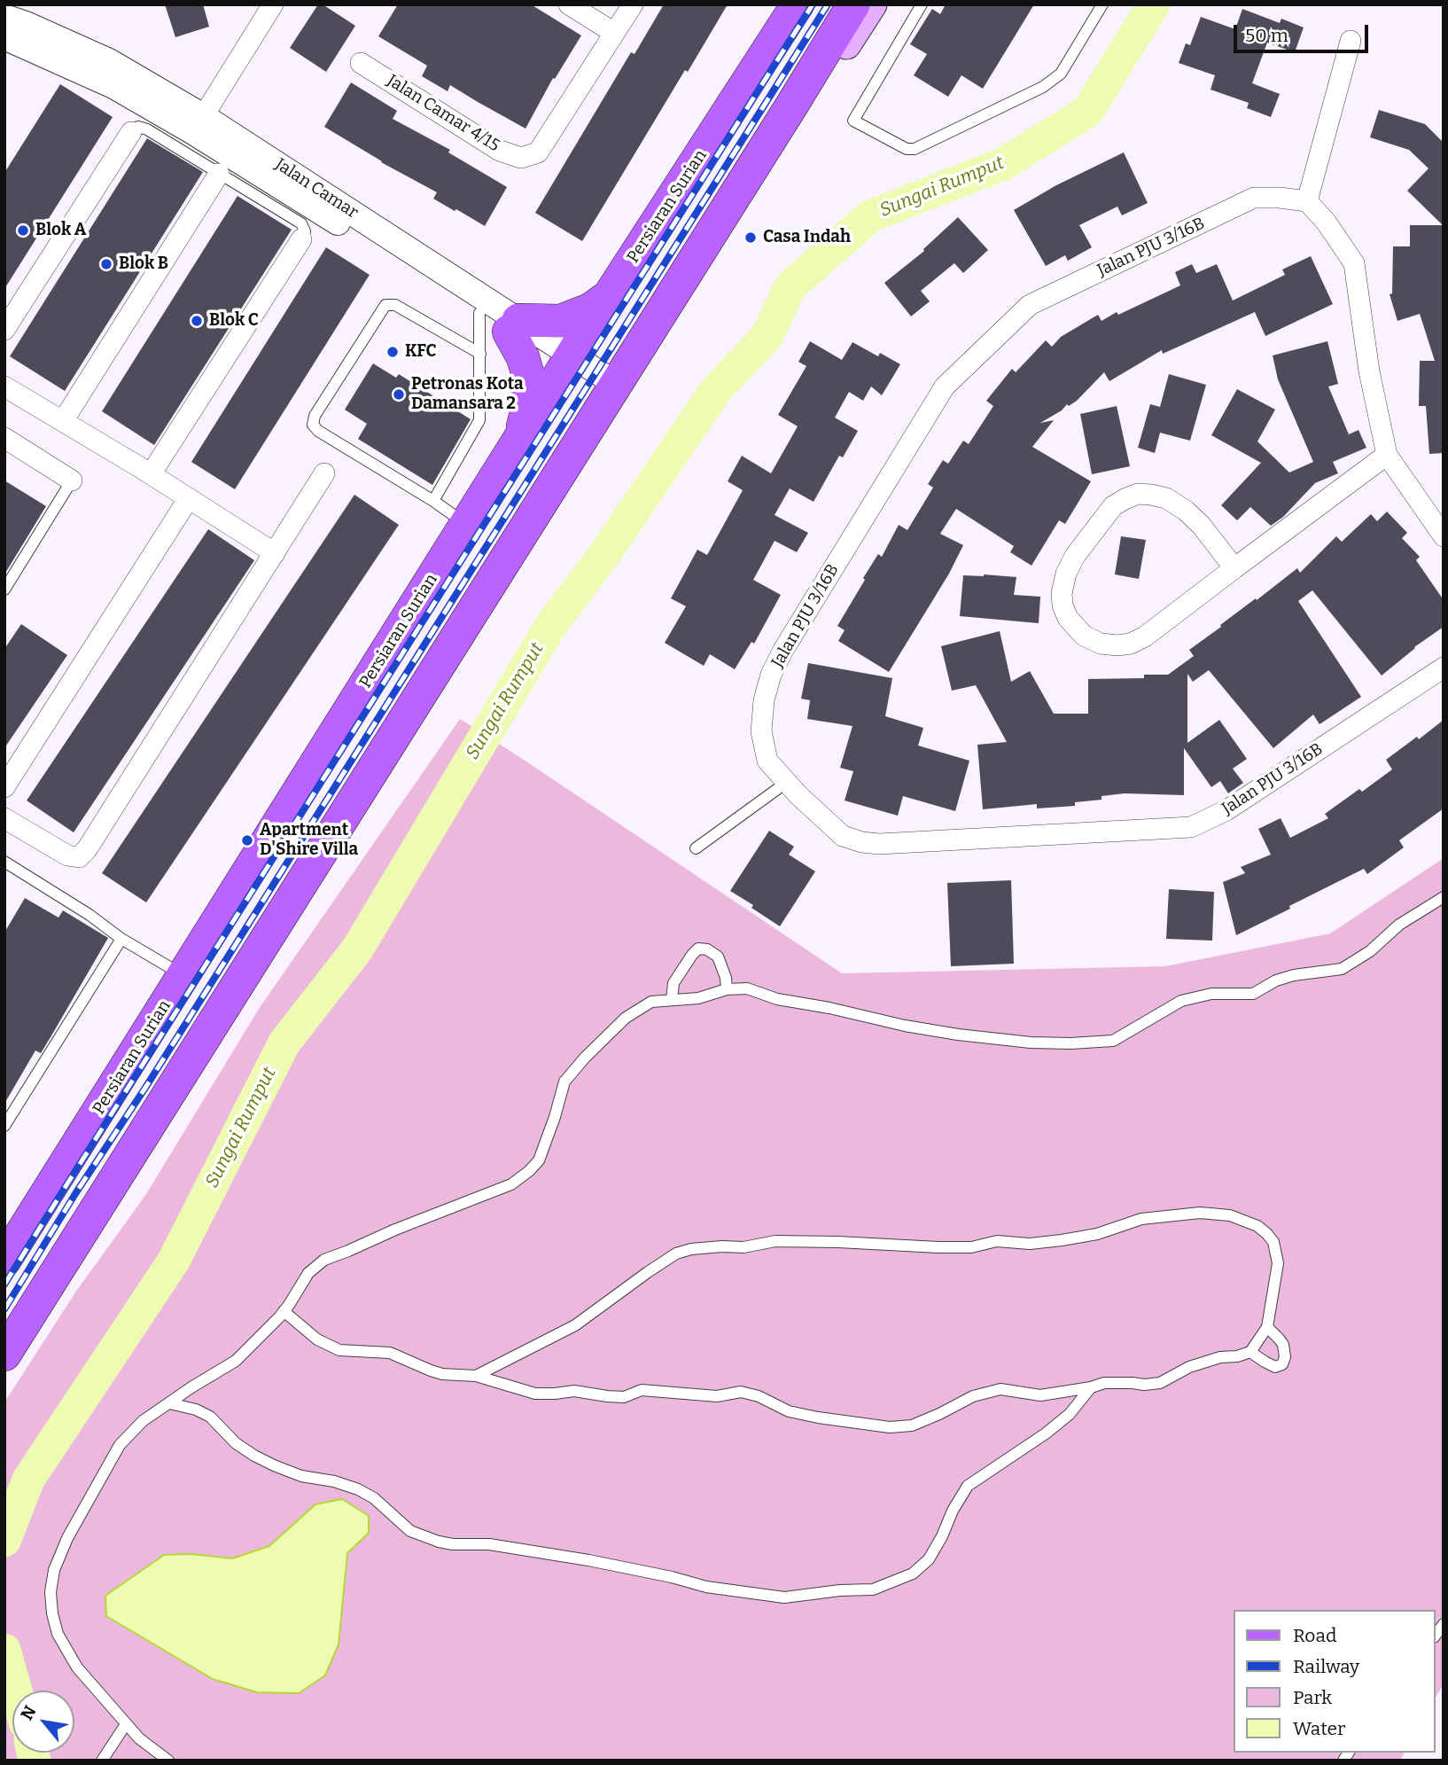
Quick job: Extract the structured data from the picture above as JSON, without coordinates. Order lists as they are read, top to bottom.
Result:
{
  "streets": {
    "main road": ["Persiaran Surian"],
    "street": ["Jalan Camar 4/15", "Jalan Camar", "Jalan PJU 3/16B"]
  },
  "crossings": [
    ["Jalan Camar", "Persiaran Surian"]
  ],
  "water": ["Sungai Rumput"],
  "places": [
    "Blok A",
    "Casa Indah",
    "Blok B",
    "Blok C",
    "KFC",
    "Petronas Kota Damansara 2",
    "Apartment D'Shire Villa"
  ],
  "legend": [
    "Road",
    "Railway",
    "Park",
    "Water"
  ],
  "scale_bar": "50 m",
  "north": "top left"
}
